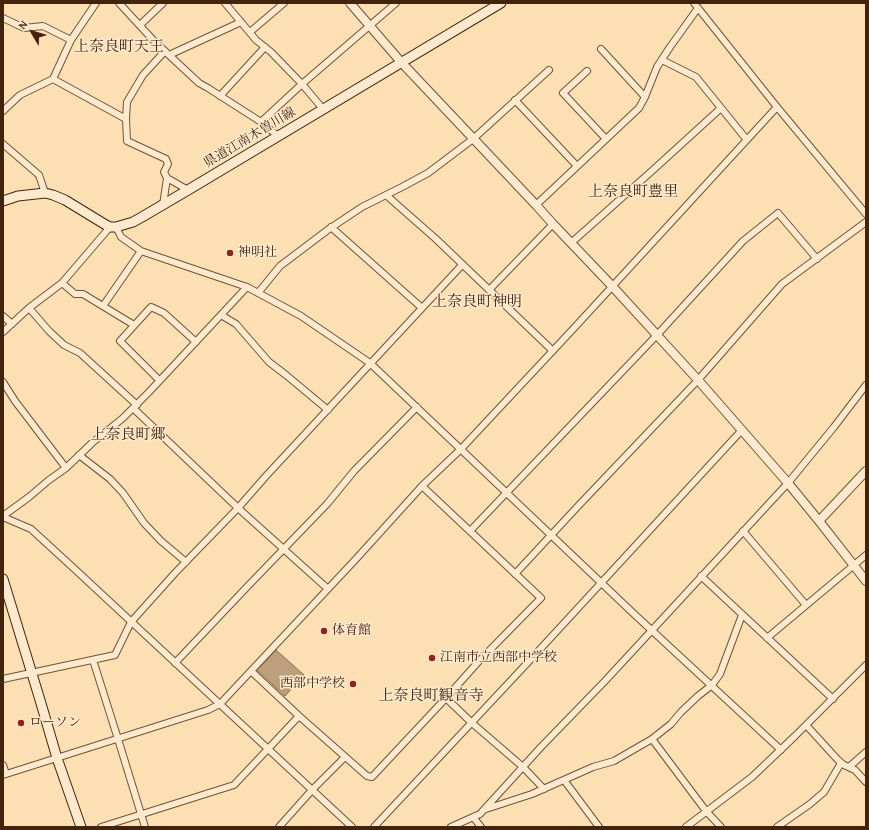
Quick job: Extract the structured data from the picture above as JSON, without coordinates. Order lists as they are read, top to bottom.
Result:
{
  "streets": {
    "main road": ["県道江南木曽川線"]
  },
  "districts": [
    "上奈良町天王",
    "上奈良町豊里",
    "上奈良町神明",
    "上奈良町郷",
    "上奈良町観音寺"
  ],
  "places": [
    "神明社",
    "体育館",
    "江南市立西部中学校",
    "西部中学校",
    "ローソン"
  ],
  "north": "top left"
}
